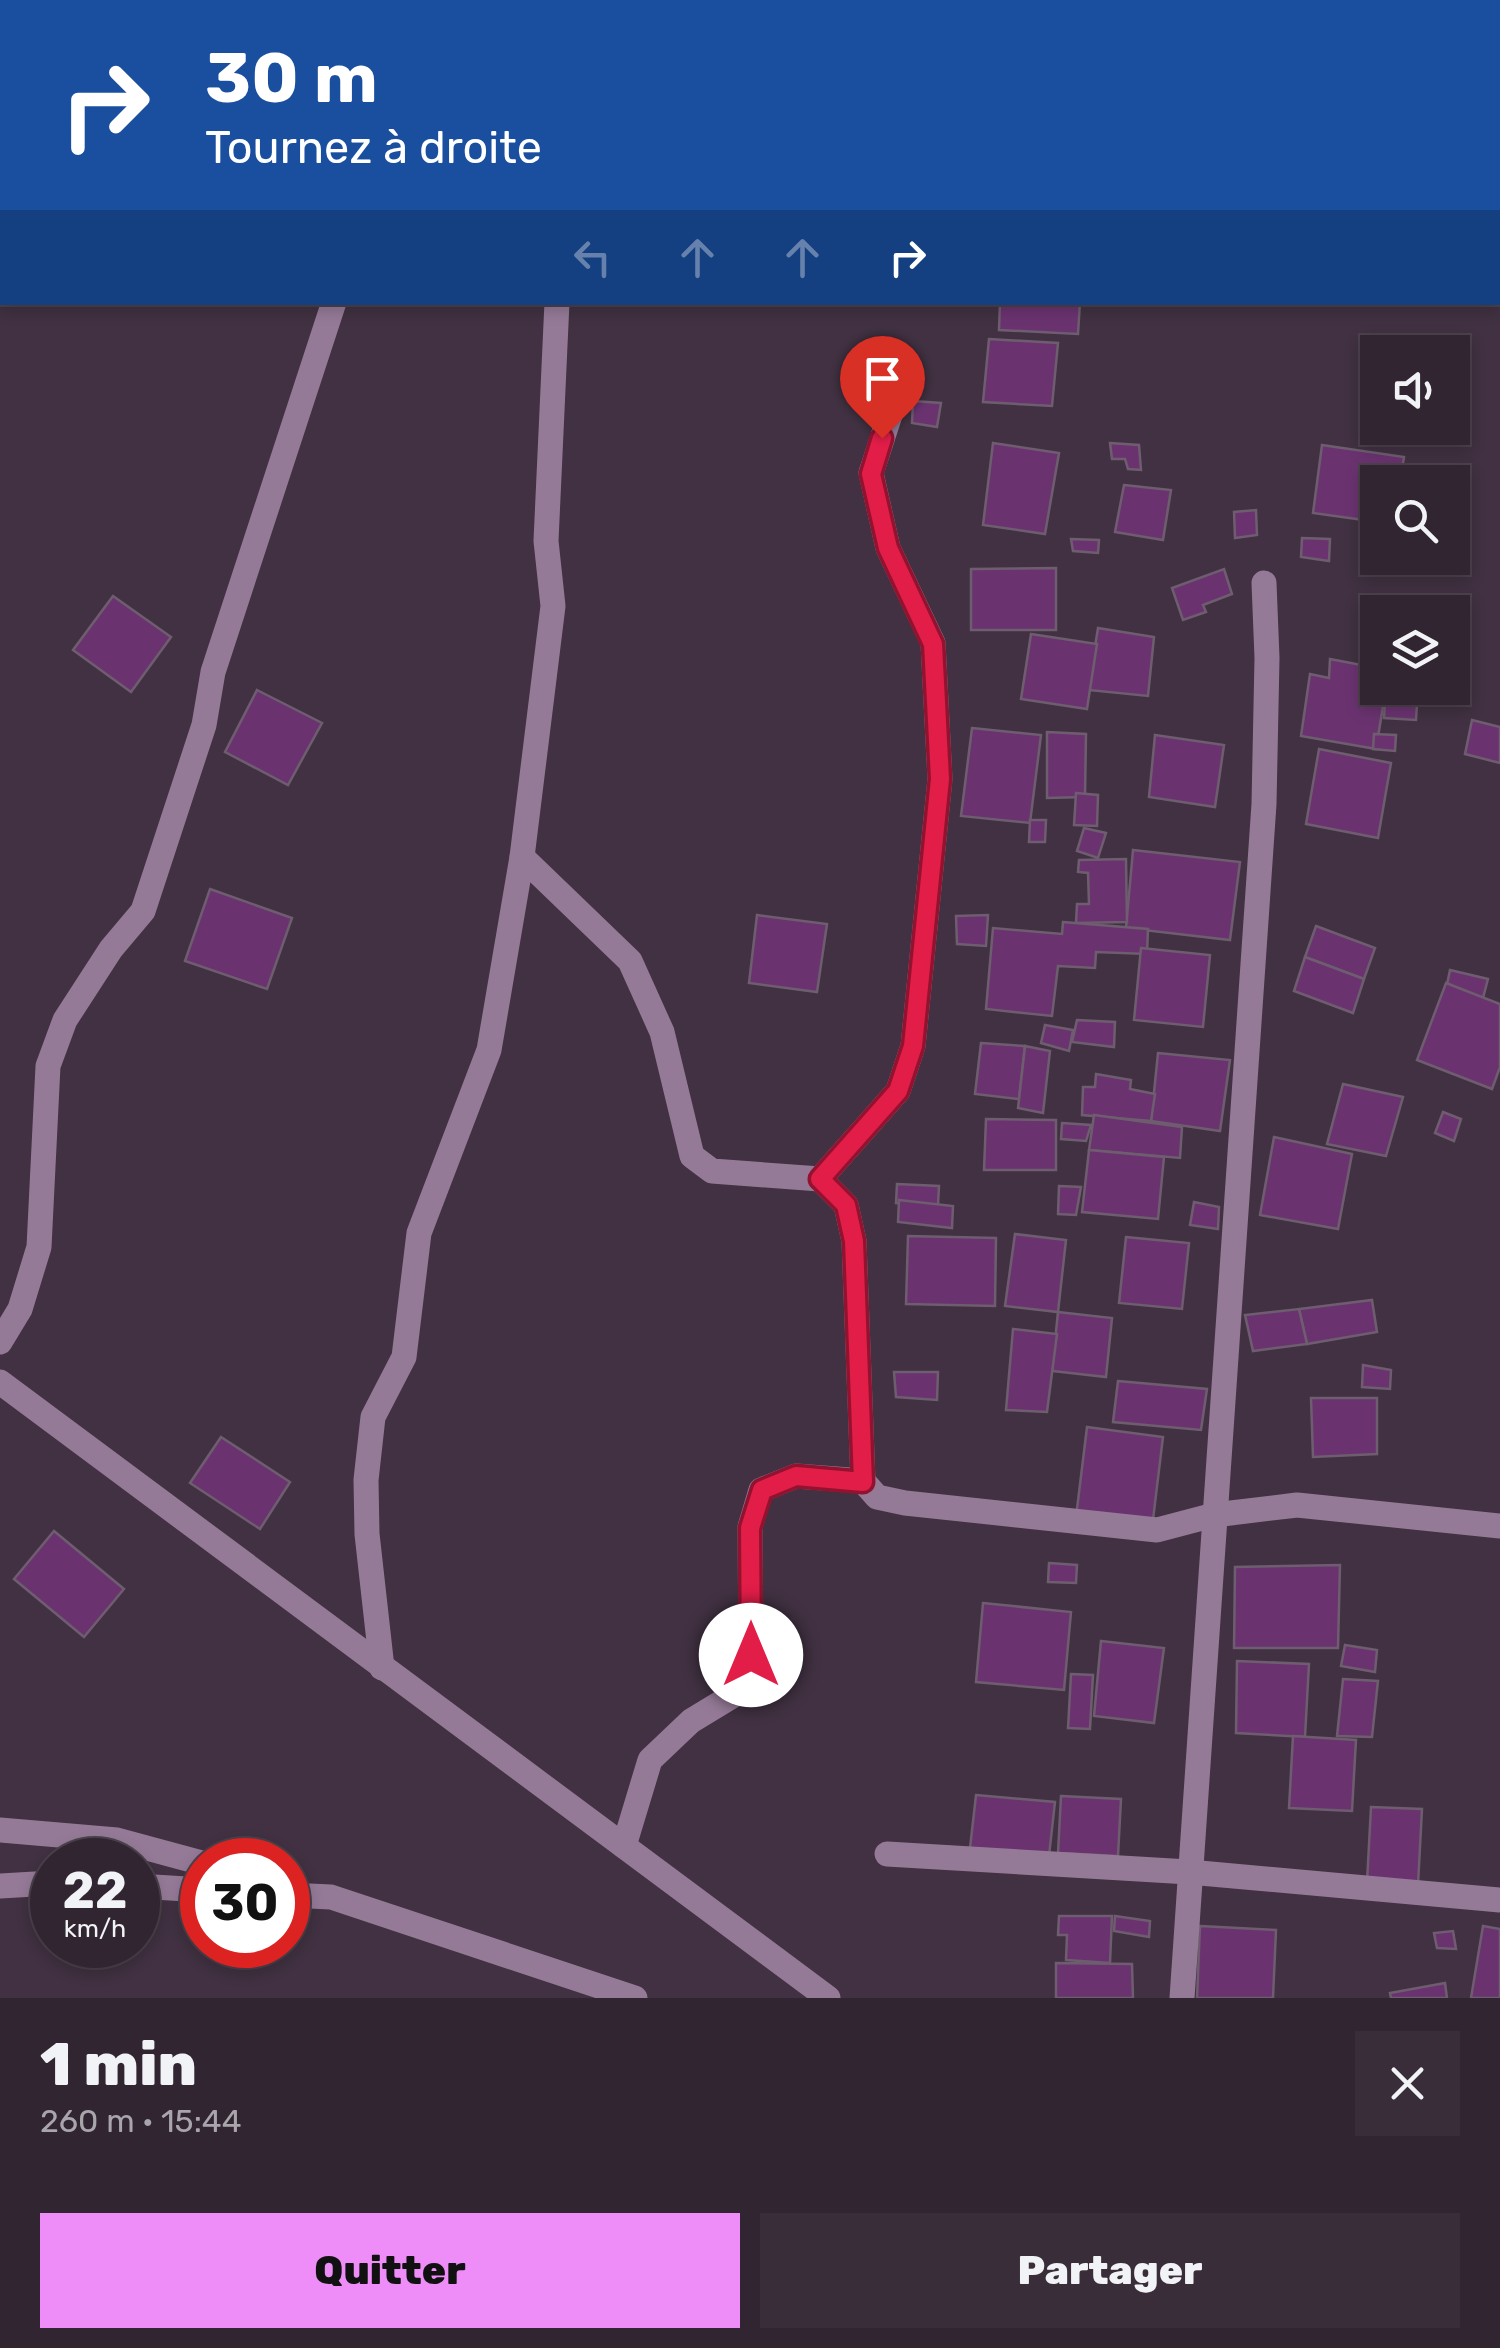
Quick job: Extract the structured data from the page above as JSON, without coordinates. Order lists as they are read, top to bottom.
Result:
{
  "page": {
    "turn": ["30 m", "Tournez à droite"],
    "speed": "22 km/h",
    "limit": "30",
    "heading": ["1 min", "260 m · 15:44"],
    "buttons": ["Quitter", "Partager"]
  }
}
